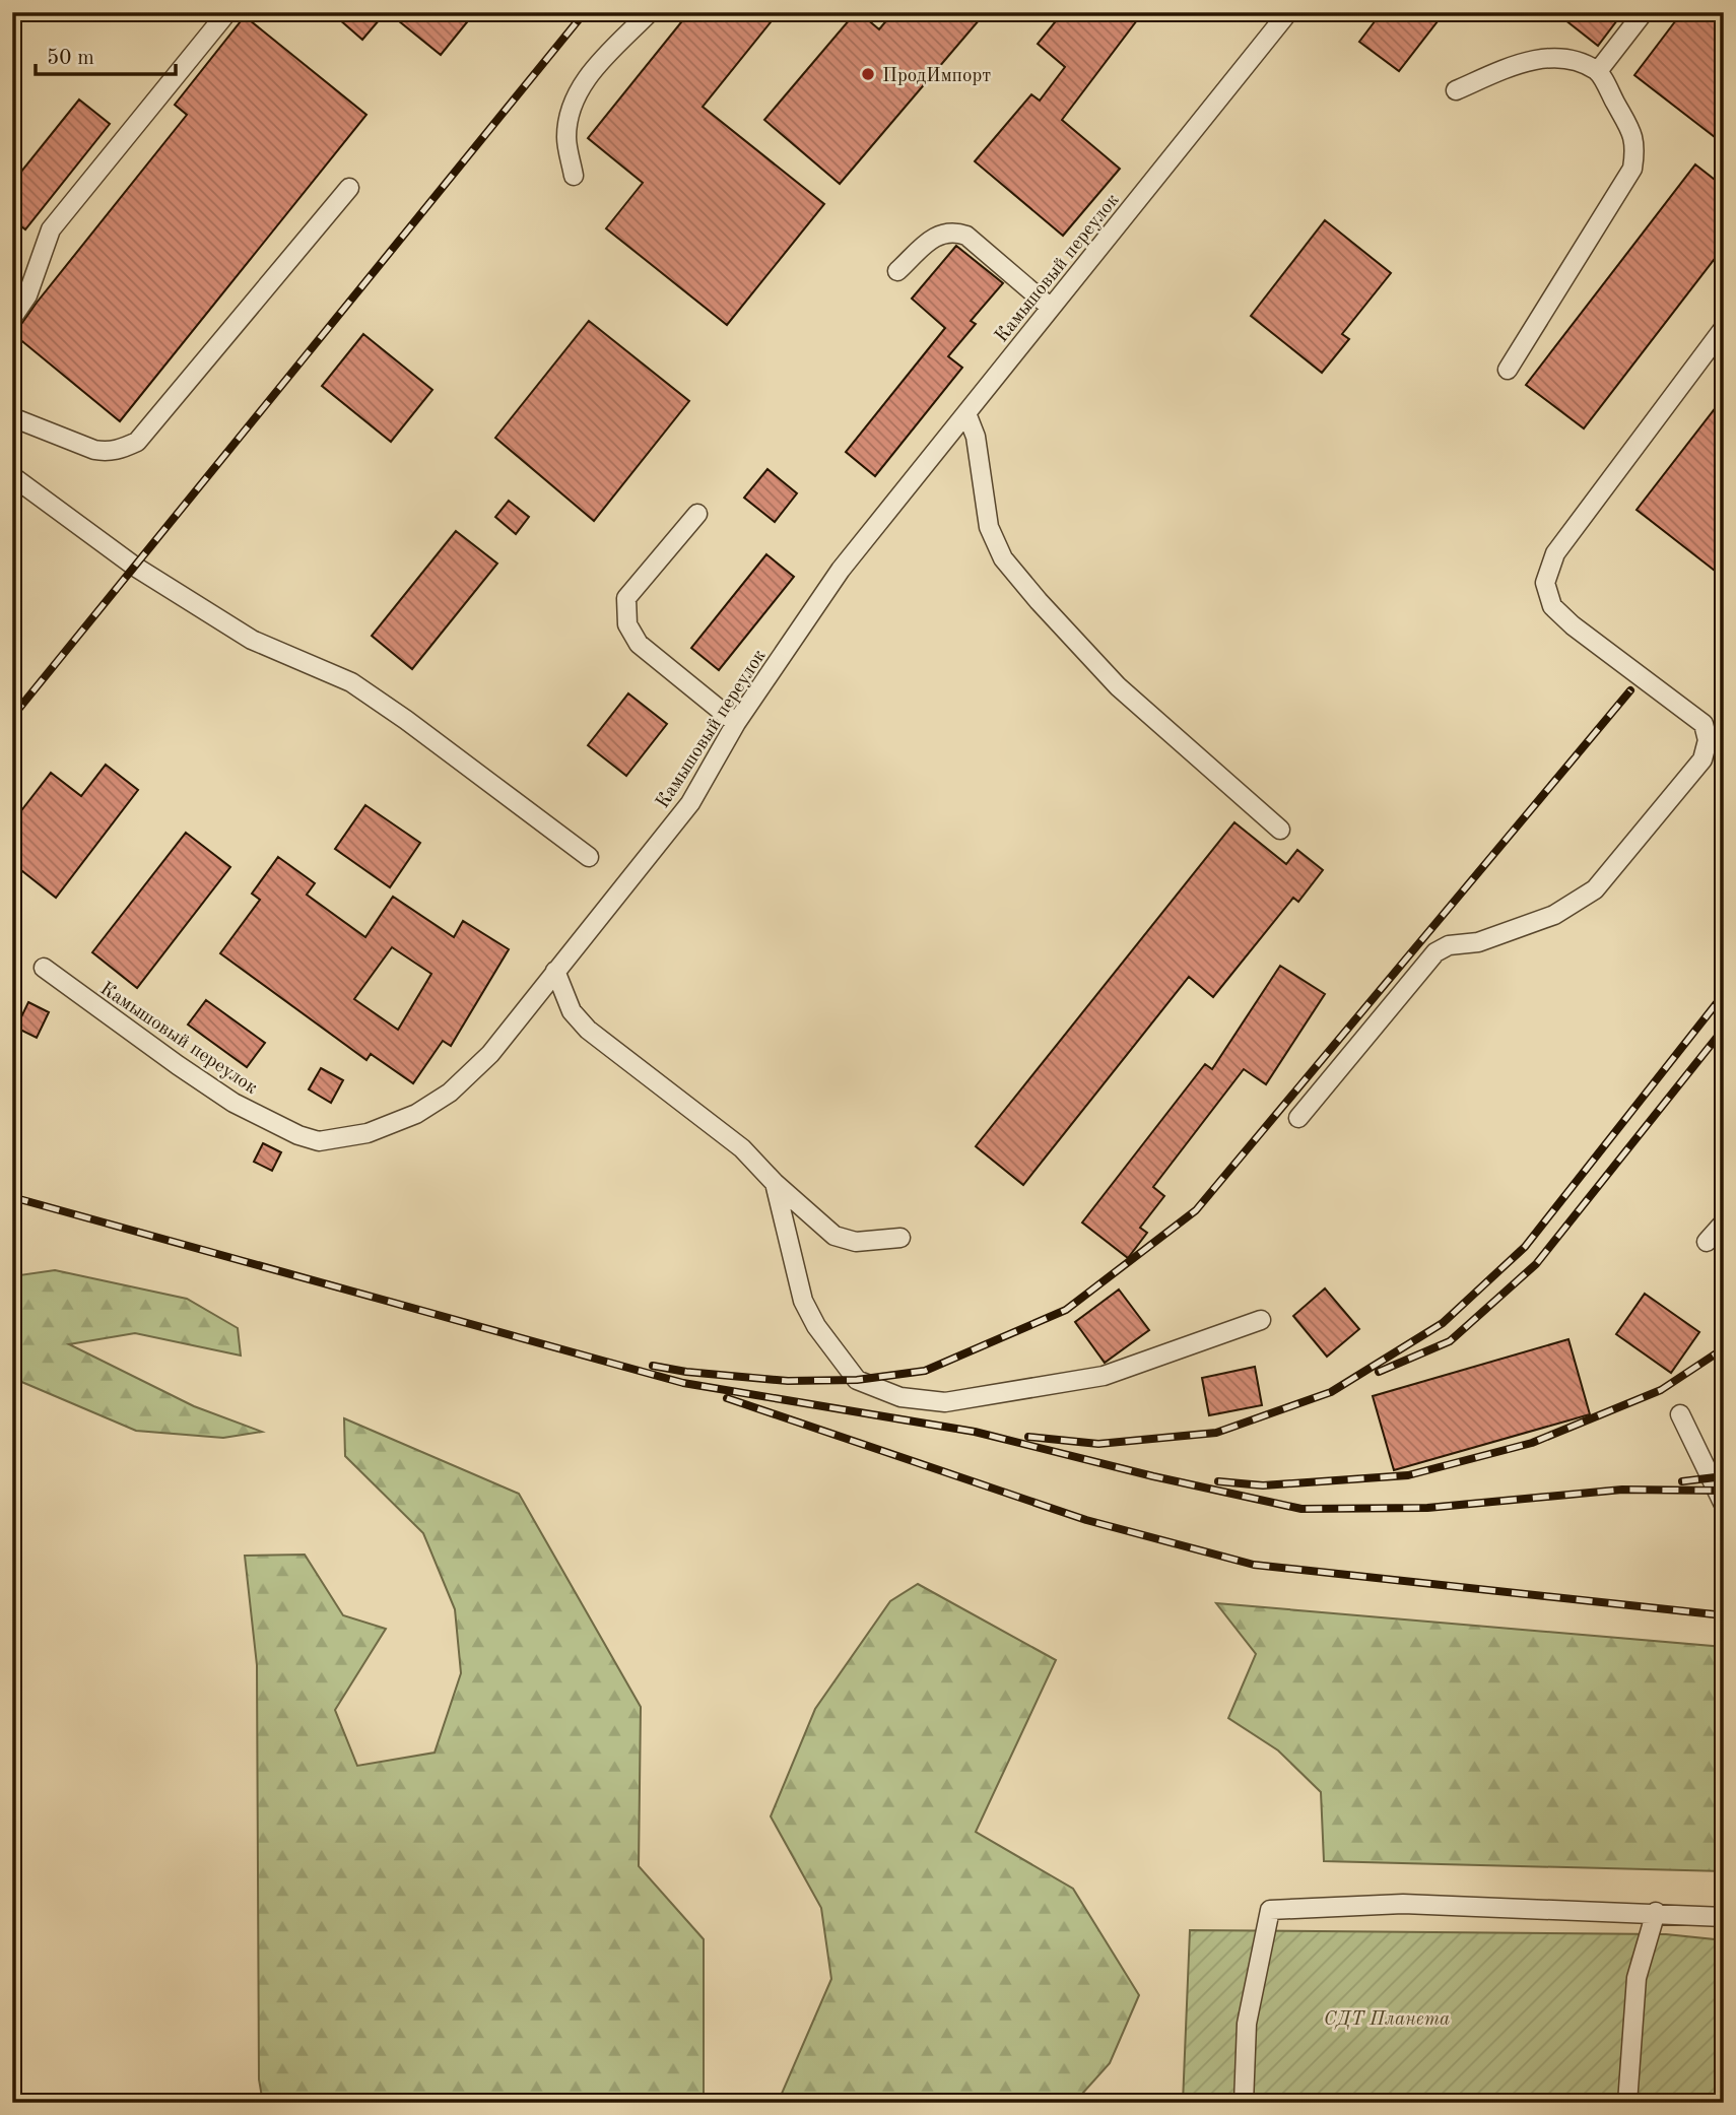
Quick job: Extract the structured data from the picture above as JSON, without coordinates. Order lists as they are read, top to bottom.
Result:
{
  "streets": {
    "street": ["Камышовый переулок"]
  },
  "parks": ["СДТ Планета"],
  "places": ["ПродИмпорт"],
  "scale_bar": "50 m"
}
